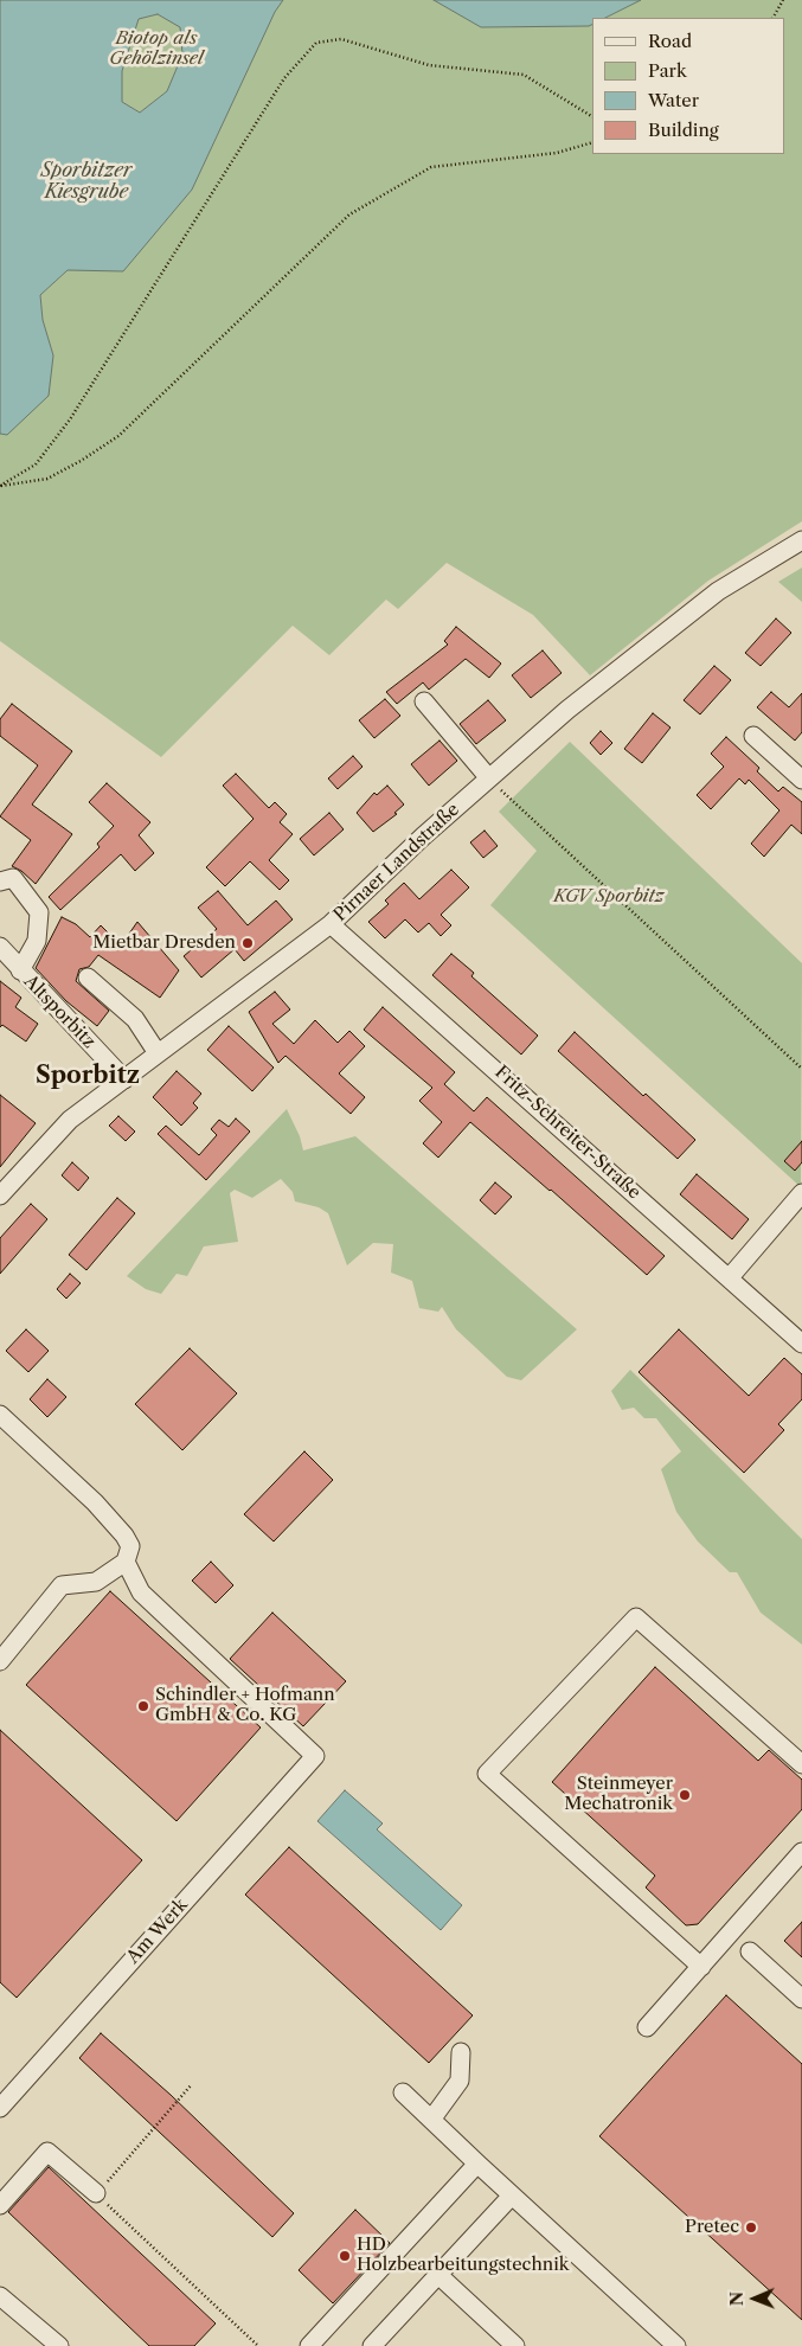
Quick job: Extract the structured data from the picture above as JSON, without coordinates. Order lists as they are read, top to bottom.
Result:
{
  "streets": {
    "street": [
      "Pirnaer Landstraße",
      "Altsporbitz",
      "Fritz-Schreiter-Straße",
      "Am Werk"
    ]
  },
  "crossings": [
    ["Pirnaer Landstraße", "Altsporbitz"],
    ["Pirnaer Landstraße", "Fritz-Schreiter-Straße"]
  ],
  "districts": ["Sporbitz"],
  "water": ["Sporbitzer Kiesgrube"],
  "parks": ["Biotop als Gehölzinsel", "KGV Sporbitz"],
  "places": [
    "Mietbar Dresden",
    "Schindler + Hofmann GmbH & Co. KG",
    "Steinmeyer Mechatronik",
    "Pretec",
    "HD Holzbearbeitungstechnik"
  ],
  "legend": [
    "Road",
    "Park",
    "Water",
    "Building"
  ],
  "north": "left"
}
